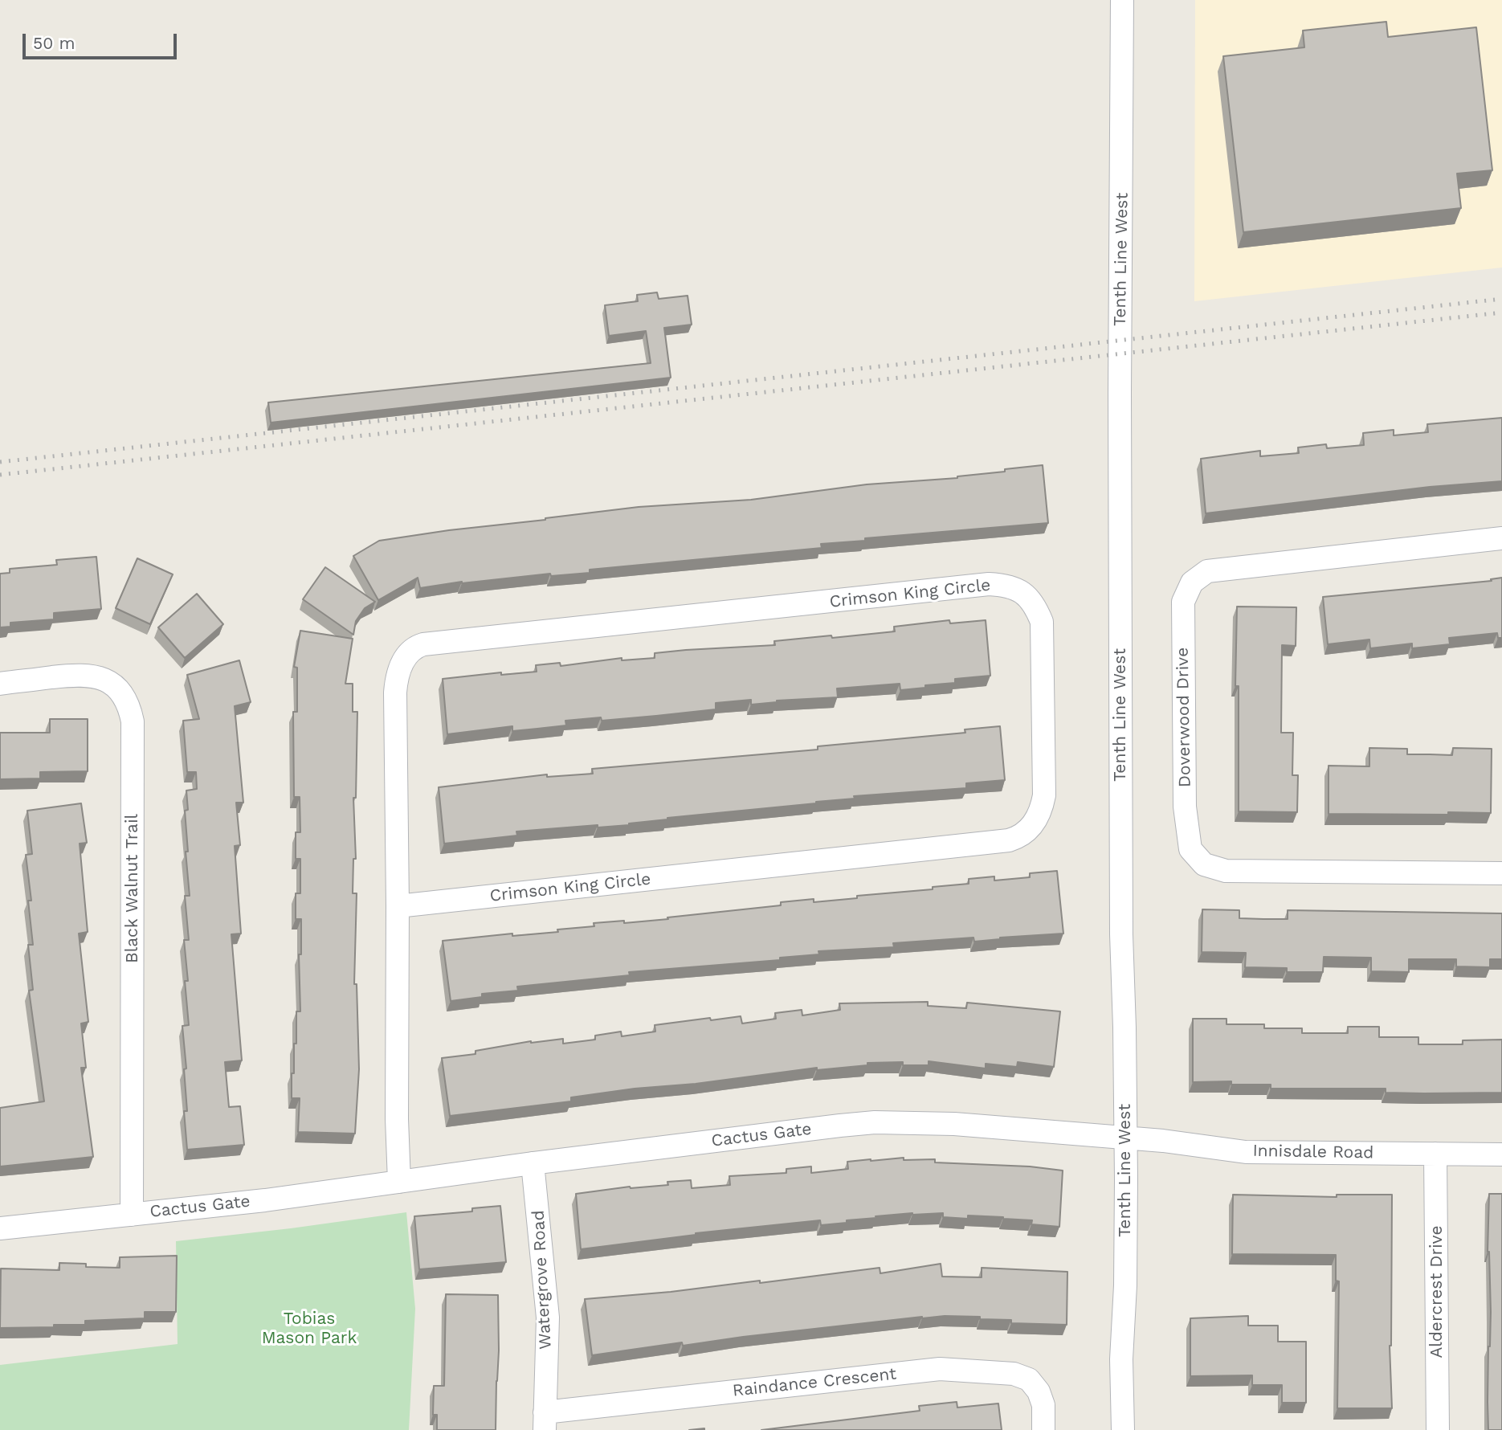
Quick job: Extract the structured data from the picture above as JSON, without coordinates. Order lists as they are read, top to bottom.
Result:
{
  "streets": {
    "street": [
      "Tenth Line West",
      "Crimson King Circle",
      "Doverwood Drive",
      "Black Walnut Trail",
      "Cactus Gate",
      "Innisdale Road",
      "Watergrove Road",
      "Aldercrest Drive",
      "Raindance Crescent"
    ]
  },
  "crossings": [
    ["Tenth Line West", "Cactus Gate"],
    ["Tenth Line West", "Innisdale Road"],
    ["Black Walnut Trail", "Cactus Gate"],
    ["Cactus Gate", "Innisdale Road"],
    ["Cactus Gate", "Watergrove Road"],
    ["Innisdale Road", "Aldercrest Drive"],
    ["Watergrove Road", "Raindance Crescent"]
  ],
  "parks": ["Tobias Mason Park"],
  "scale_bar": "50 m"
}
